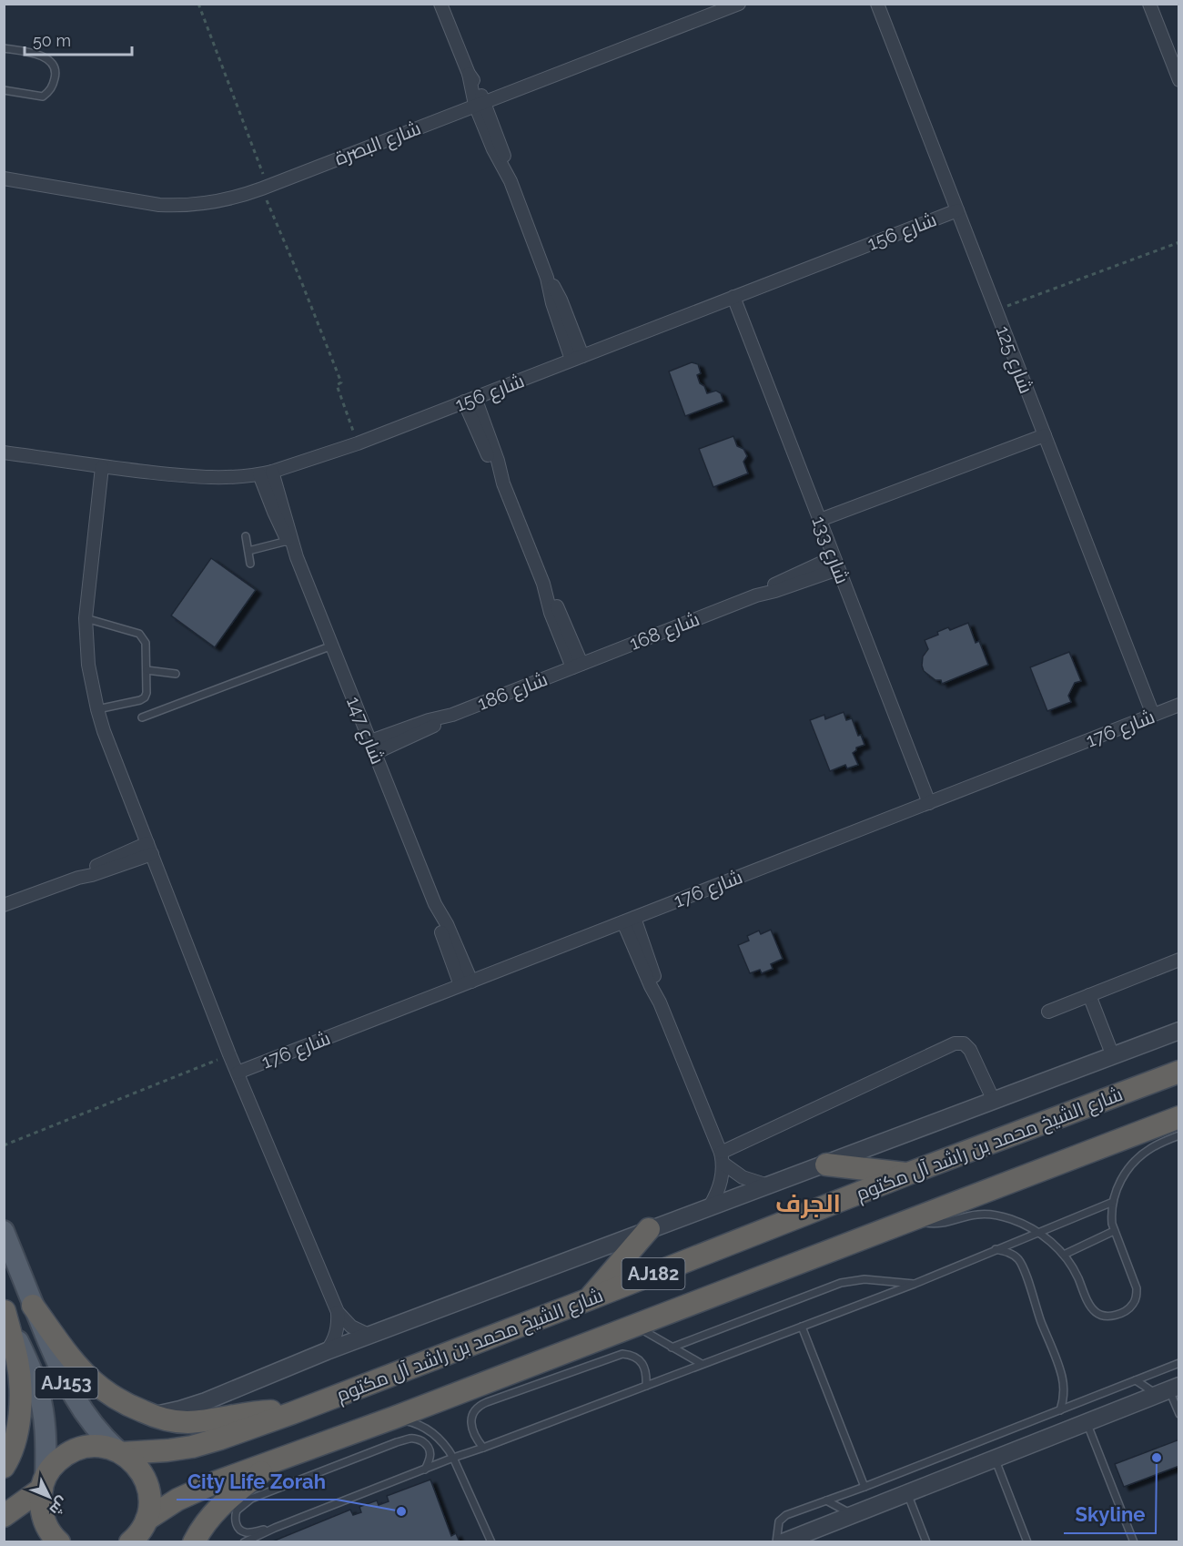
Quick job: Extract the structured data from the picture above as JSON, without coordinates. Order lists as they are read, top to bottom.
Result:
{
  "streets": {
    "highway": ["شارع الشيخ محمد بن راشد آل مكتوم", "AJ182"],
    "main road": ["AJ153"],
    "street": [
      "شارع البصرة",
      "شارع 156",
      "شارع 125",
      "شارع 133",
      "شارع 168",
      "شارع 186",
      "شارع 176",
      "شارع 147"
    ]
  },
  "crossings": [
    ["شارع 156", "شارع 125"],
    ["شارع 156", "شارع 133"],
    ["شارع 156", "شارع 147"],
    ["شارع 125", "شارع 176"],
    ["شارع 133", "شارع 168"],
    ["شارع 133", "شارع 176"],
    ["شارع 168", "شارع 186"],
    ["شارع 186", "شارع 147"],
    ["شارع 176", "شارع 147"],
    ["شارع الشيخ محمد بن راشد آل مكتوم", "AJ153"]
  ],
  "districts": ["الجرف"],
  "places": ["Skyline", "City Life Zorah"],
  "scale_bar": "50 m",
  "north": "bottom right"
}
